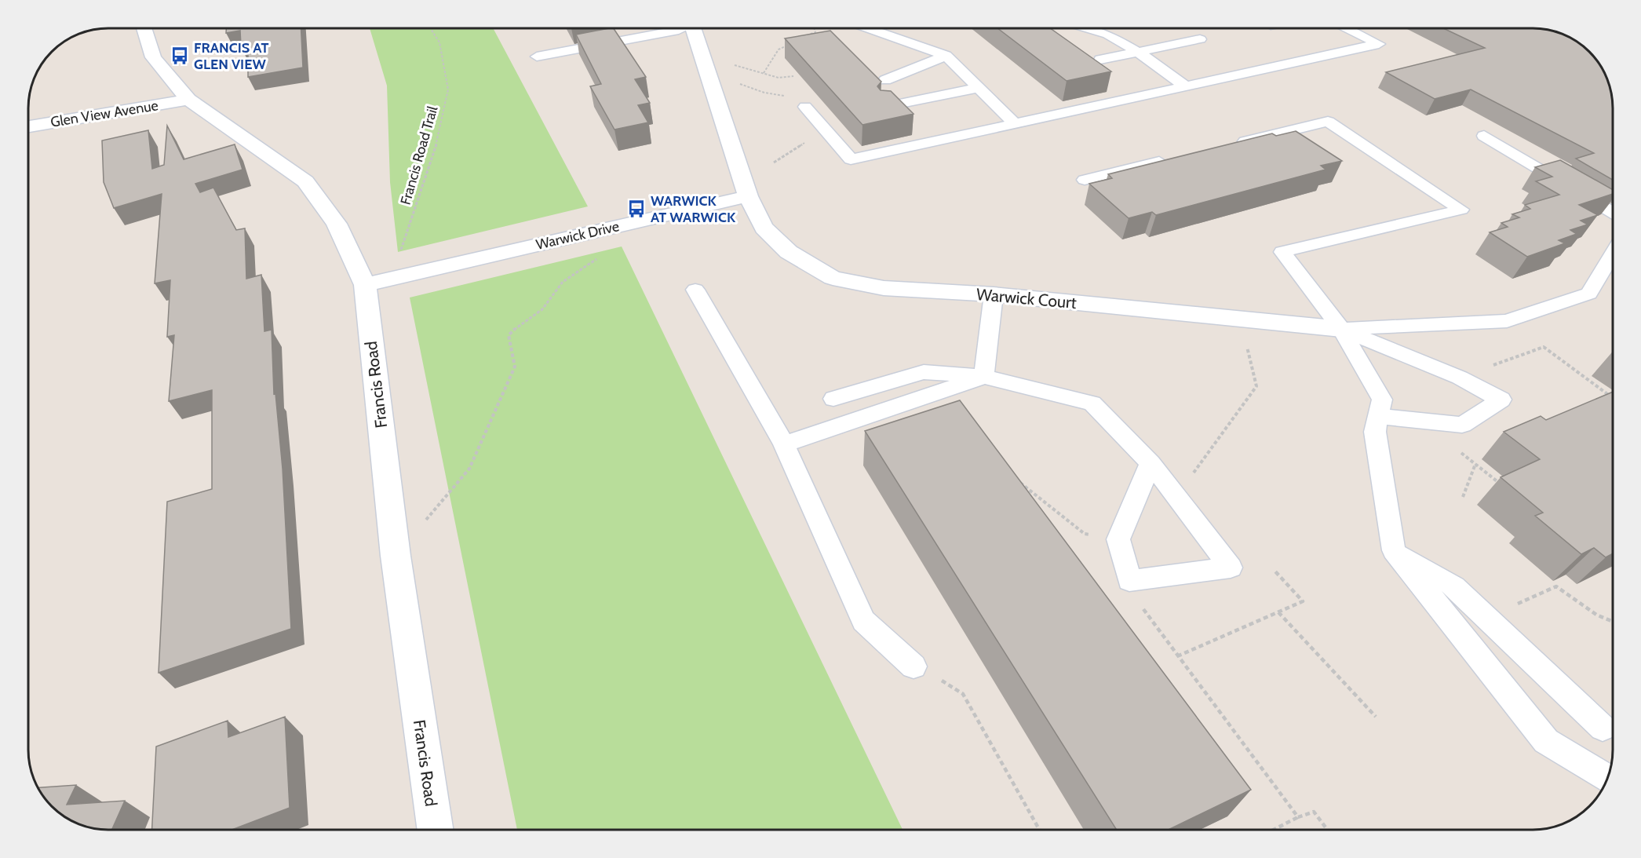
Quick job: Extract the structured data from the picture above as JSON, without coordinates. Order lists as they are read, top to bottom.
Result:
{
  "streets": {
    "street": [
      "Glen View Avenue",
      "Warwick Drive",
      "Warwick Court",
      "Francis Road"
    ],
    "path": ["Francis Road Trail"]
  },
  "crossings": [
    ["Glen View Avenue", "Francis Road"],
    ["Francis Road Trail", "Warwick Drive"],
    ["Francis Road Trail", "Francis Road"],
    ["Warwick Drive", "Warwick Court"],
    ["Warwick Drive", "Francis Road"]
  ],
  "places": {
    "bus stop": ["FRANCIS AT GLEN VIEW", "WARWICK AT WARWICK"]
  }
}
